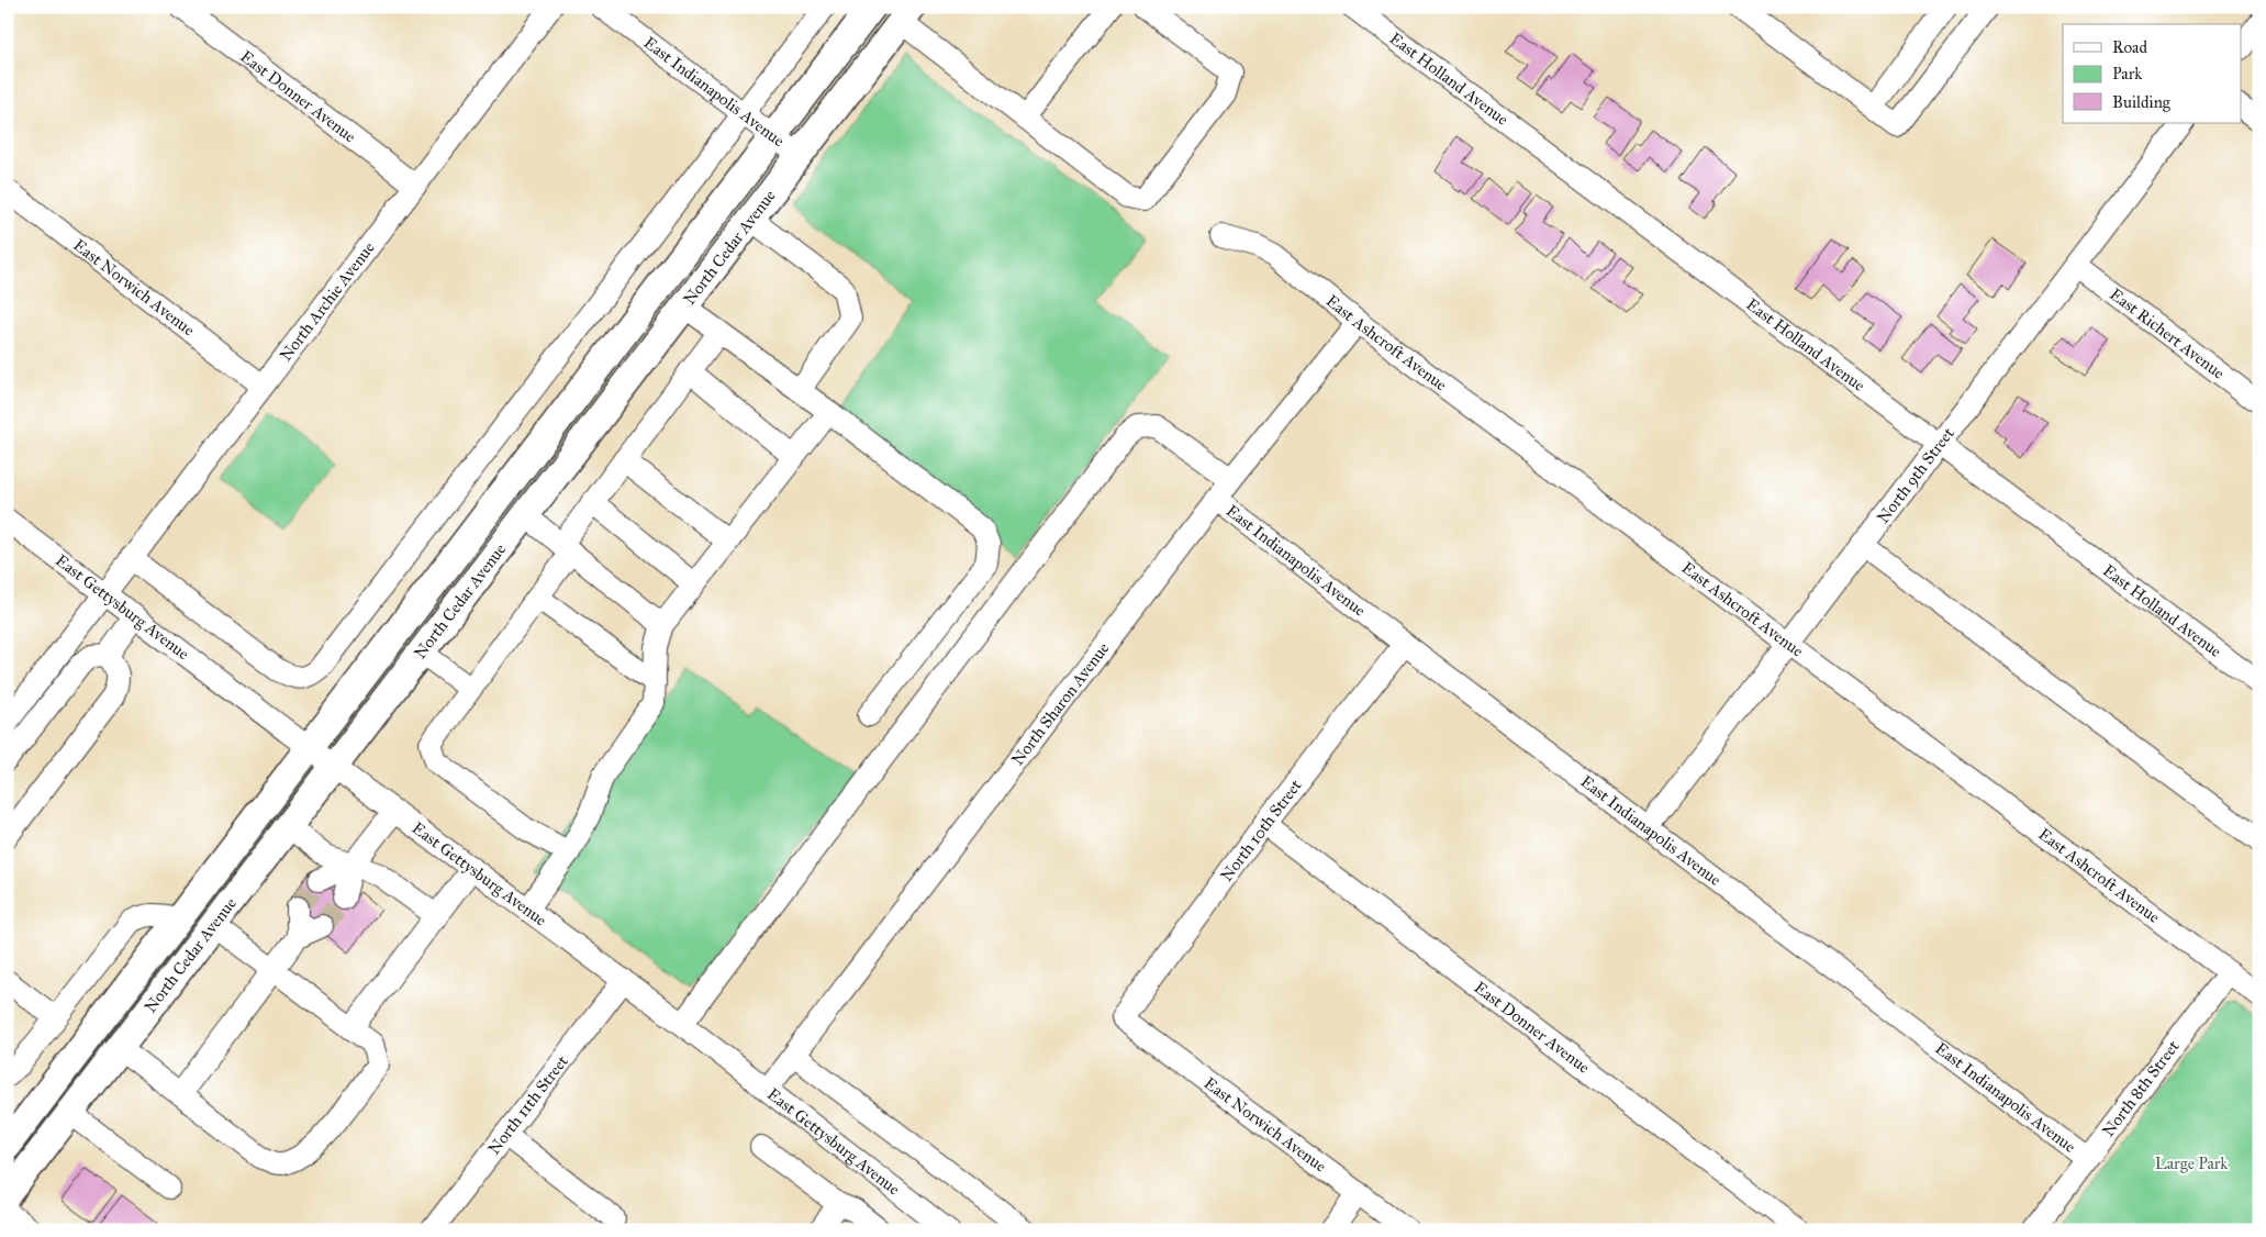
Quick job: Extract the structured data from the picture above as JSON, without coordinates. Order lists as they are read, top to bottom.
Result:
{
  "streets": {
    "main road": ["North Cedar Avenue"],
    "street": [
      "East Holland Avenue",
      "East Indianapolis Avenue",
      "East Donner Avenue",
      "East Norwich Avenue",
      "North Archie Avenue",
      "East Richert Avenue",
      "East Ashcroft Avenue",
      "North 9th Street",
      "East Gettysburg Avenue",
      "North Sharon Avenue",
      "North 10th Street",
      "North 8th Street",
      "North 11th Street"
    ]
  },
  "crossings": [
    ["East Holland Avenue", "North 9th Street"],
    ["East Indianapolis Avenue", "North Cedar Avenue"],
    ["East Indianapolis Avenue", "North 9th Street"],
    ["East Indianapolis Avenue", "North Sharon Avenue"],
    ["East Indianapolis Avenue", "North 10th Street"],
    ["East Indianapolis Avenue", "North 8th Street"],
    ["East Donner Avenue", "North Archie Avenue"],
    ["East Donner Avenue", "North 10th Street"],
    ["North Cedar Avenue", "East Gettysburg Avenue"],
    ["East Norwich Avenue", "North Archie Avenue"],
    ["East Norwich Avenue", "North 10th Street"],
    ["North Archie Avenue", "East Gettysburg Avenue"],
    ["East Richert Avenue", "North 9th Street"],
    ["East Ashcroft Avenue", "North 9th Street"],
    ["East Ashcroft Avenue", "North Sharon Avenue"],
    ["East Ashcroft Avenue", "North 8th Street"],
    ["East Gettysburg Avenue", "North Sharon Avenue"],
    ["East Gettysburg Avenue", "North 11th Street"]
  ],
  "parks": ["Large Park"],
  "legend": ["Road", "Park", "Building"]
}
